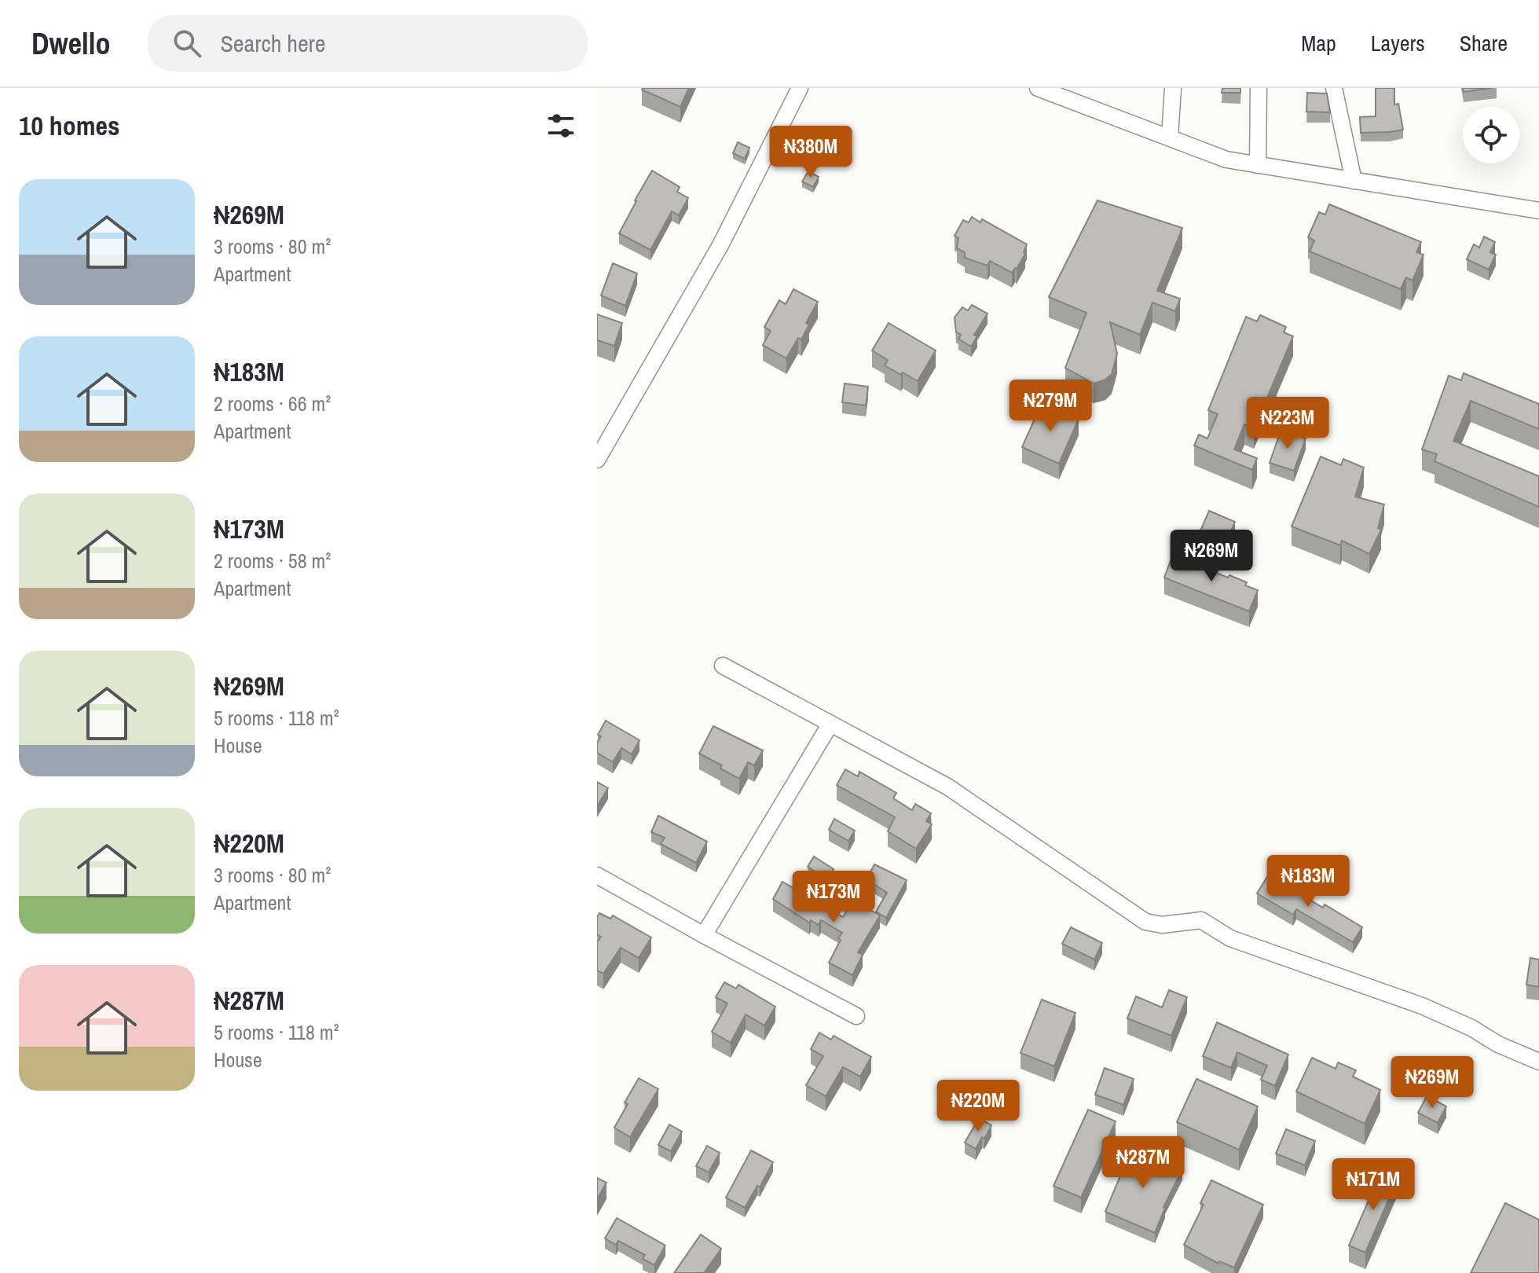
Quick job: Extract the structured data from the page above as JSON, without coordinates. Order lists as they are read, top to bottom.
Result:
{
  "page": {
    "header": "Dwello",
    "search": "Search here",
    "nav": ["Map", "Layers", "Share"],
    "heading": "10 homes",
    "price": [
      "₦380M",
      "₦279M",
      "₦223M",
      "₦269M",
      "₦183M",
      "₦173M",
      "₦269M",
      "₦220M",
      "₦287M",
      "₦171M"
    ],
    "list": [
      {
        "name": "₦269M",
        "note": "3 rooms · 80 m² · Apartment"
      },
      {
        "name": "₦183M",
        "note": "2 rooms · 66 m² · Apartment"
      },
      {
        "name": "₦173M",
        "note": "2 rooms · 58 m² · Apartment"
      },
      {
        "name": "₦269M",
        "note": "5 rooms · 118 m² · House"
      },
      {
        "name": "₦220M",
        "note": "3 rooms · 80 m² · Apartment"
      },
      {
        "name": "₦287M",
        "note": "5 rooms · 118 m² · House"
      }
    ]
  }
}
